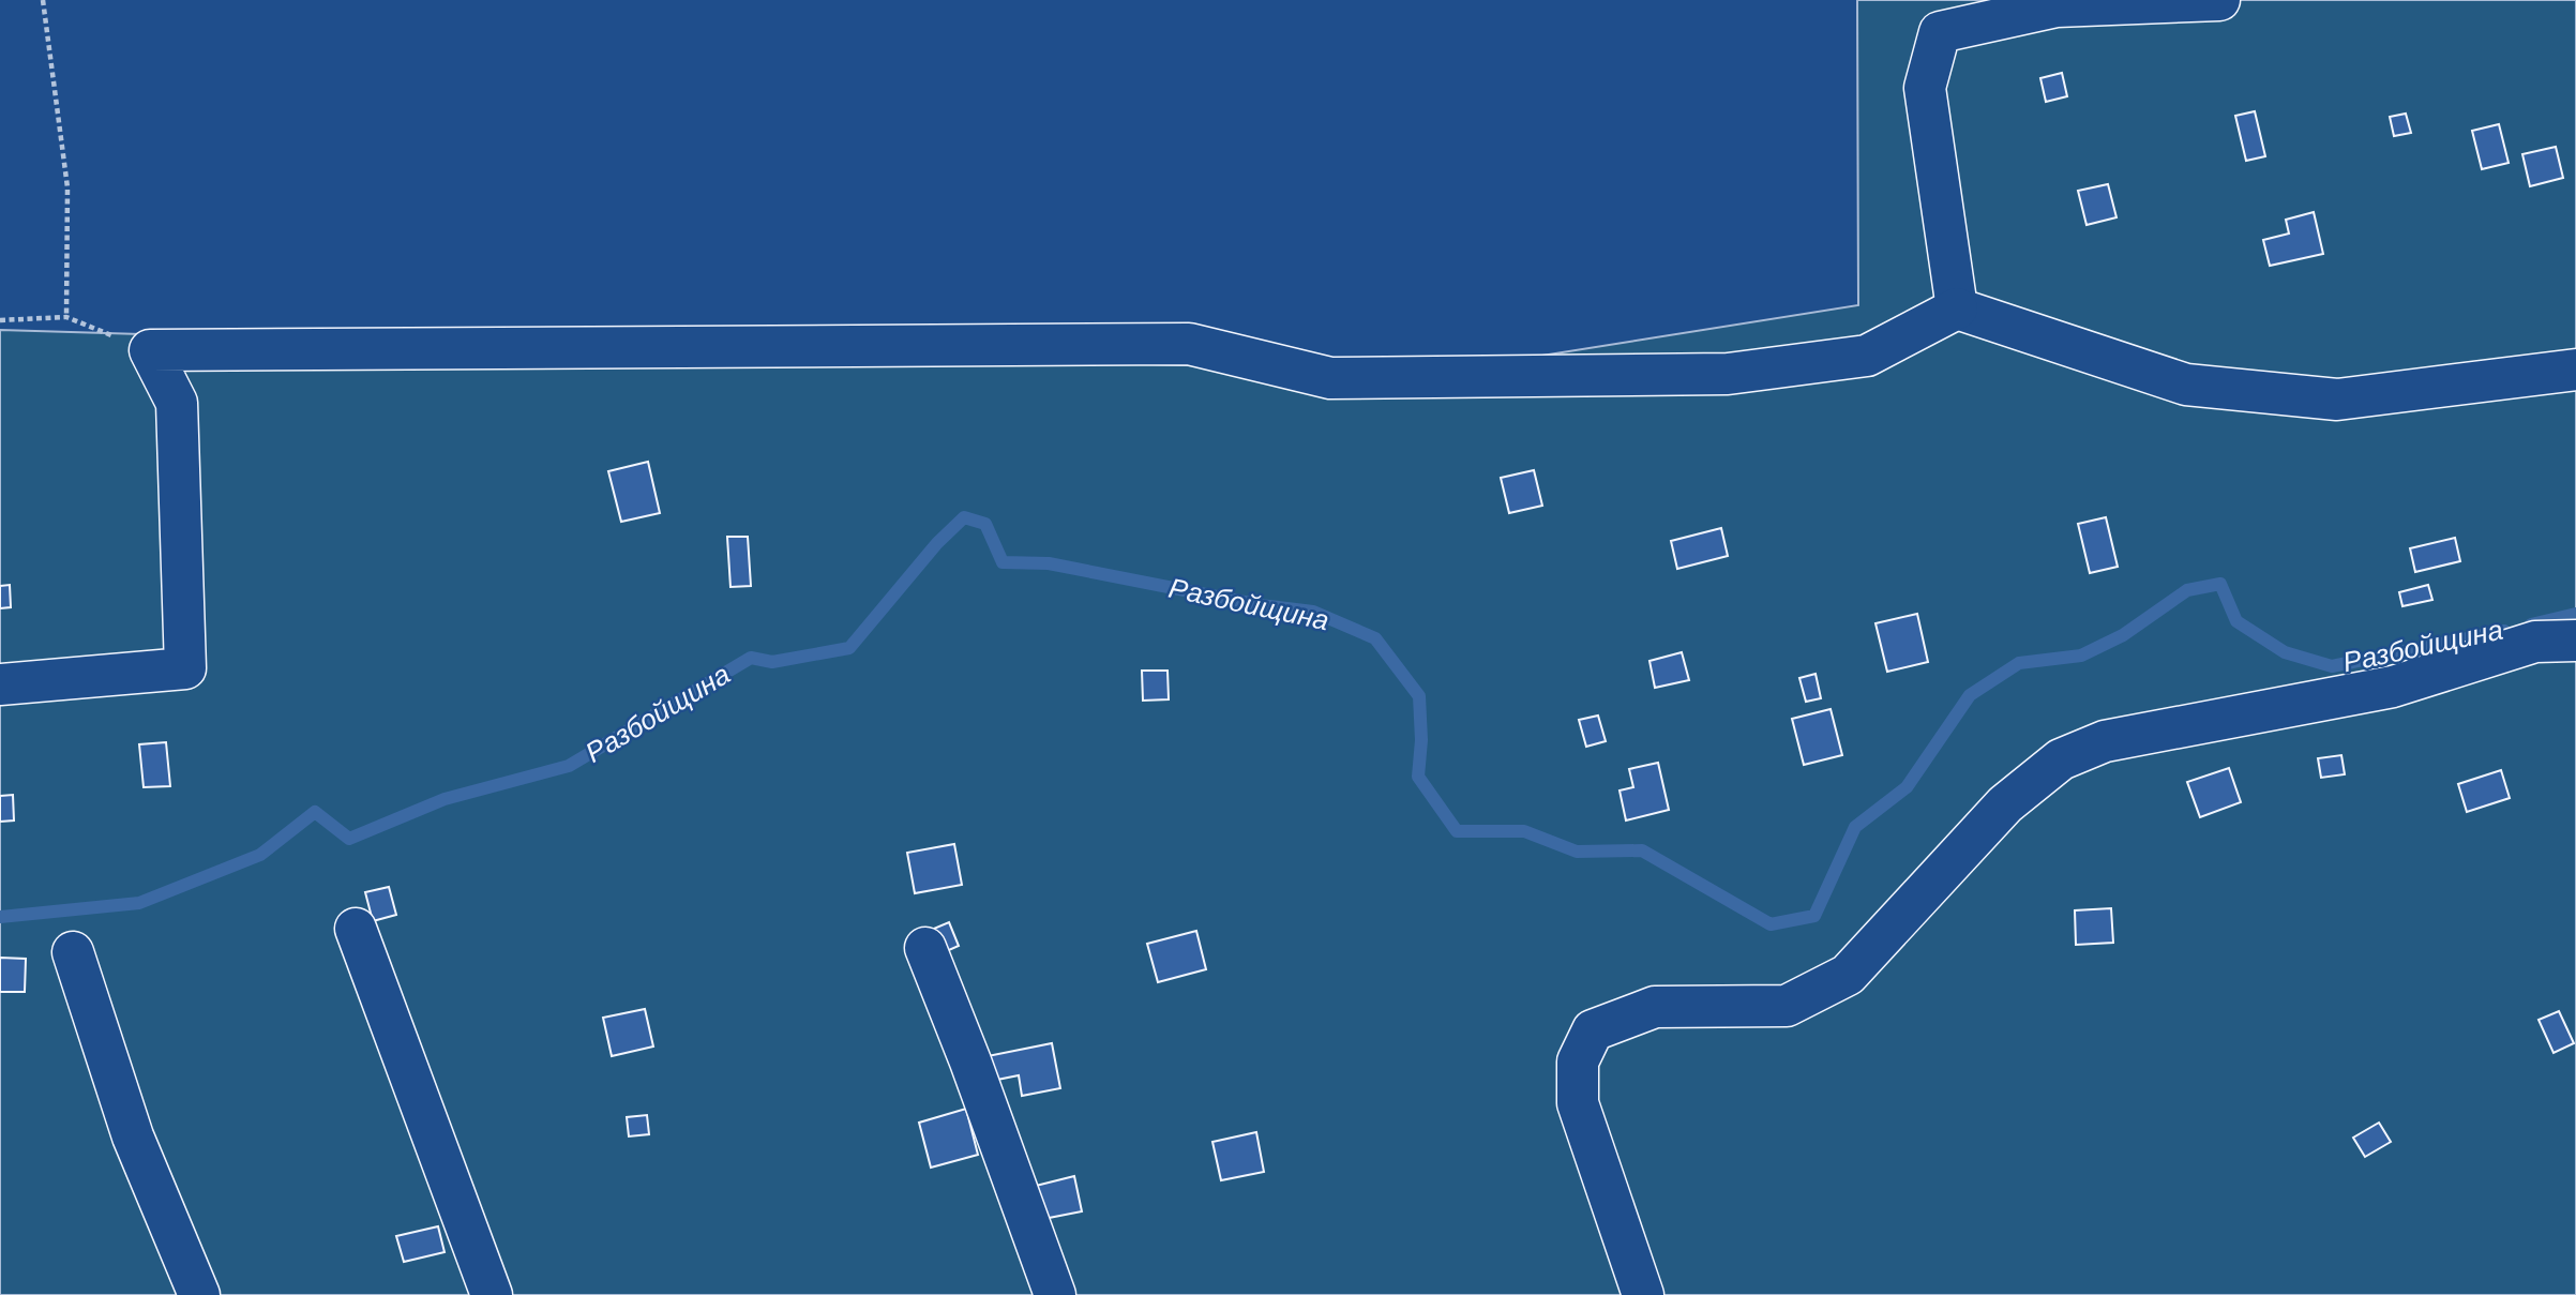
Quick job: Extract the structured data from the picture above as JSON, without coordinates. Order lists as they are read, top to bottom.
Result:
{
  "water": ["Разбойщина"]
}
